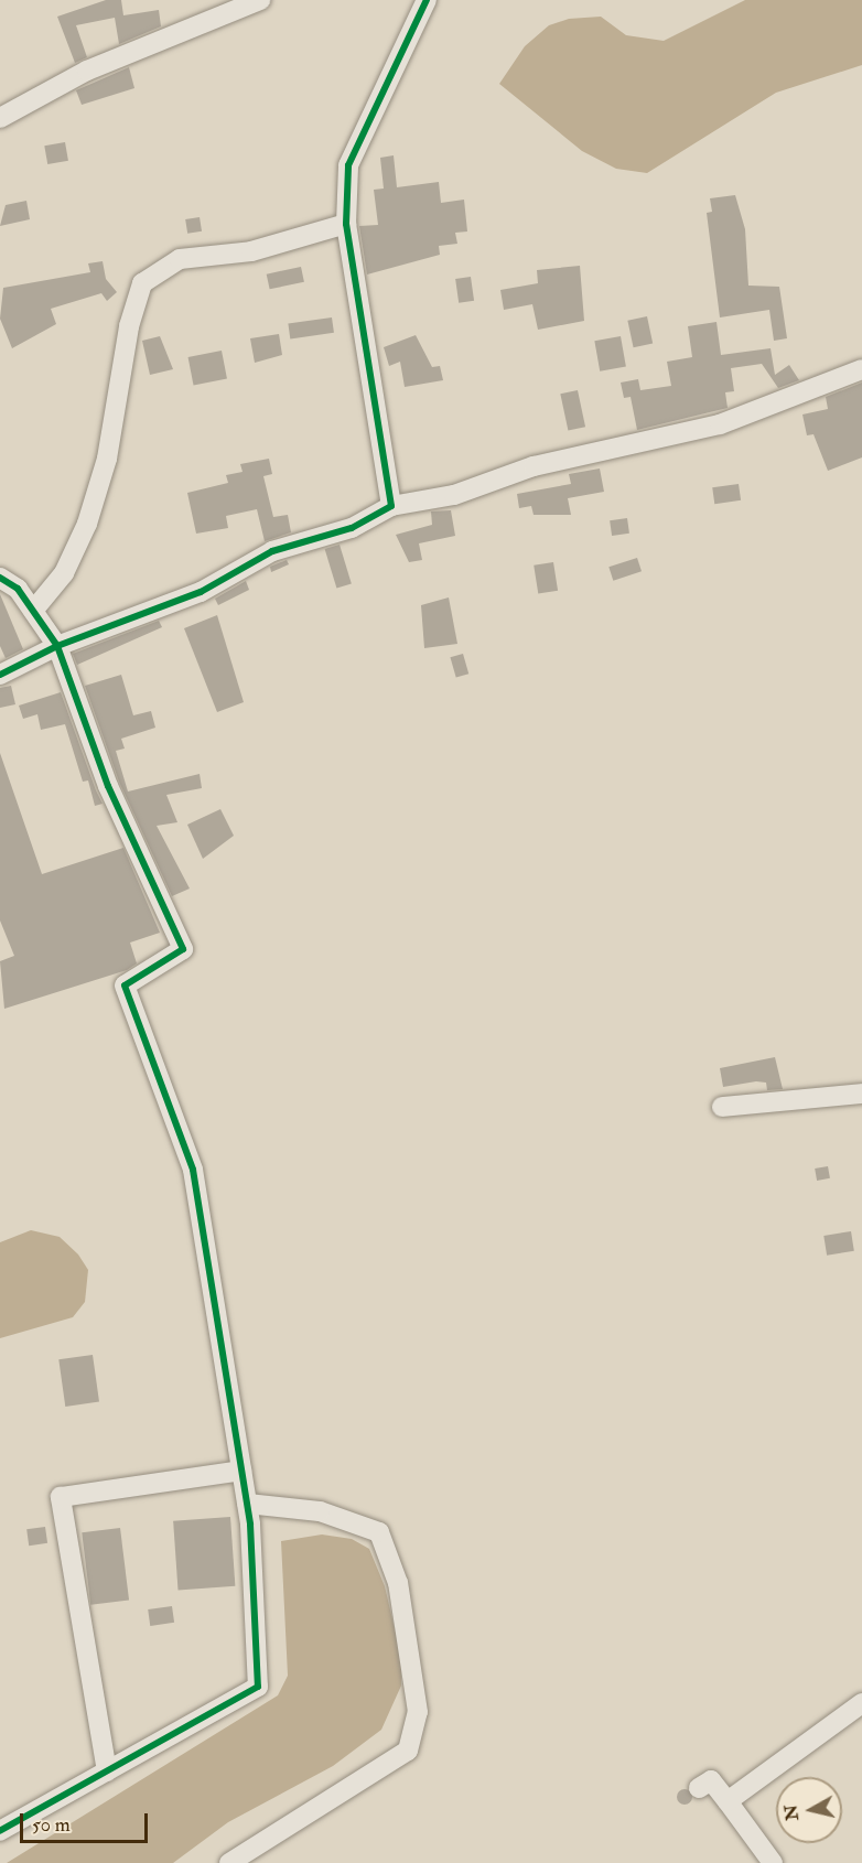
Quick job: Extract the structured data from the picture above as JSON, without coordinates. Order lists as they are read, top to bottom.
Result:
{
  "scale_bar": "50 m",
  "north": "left"
}
